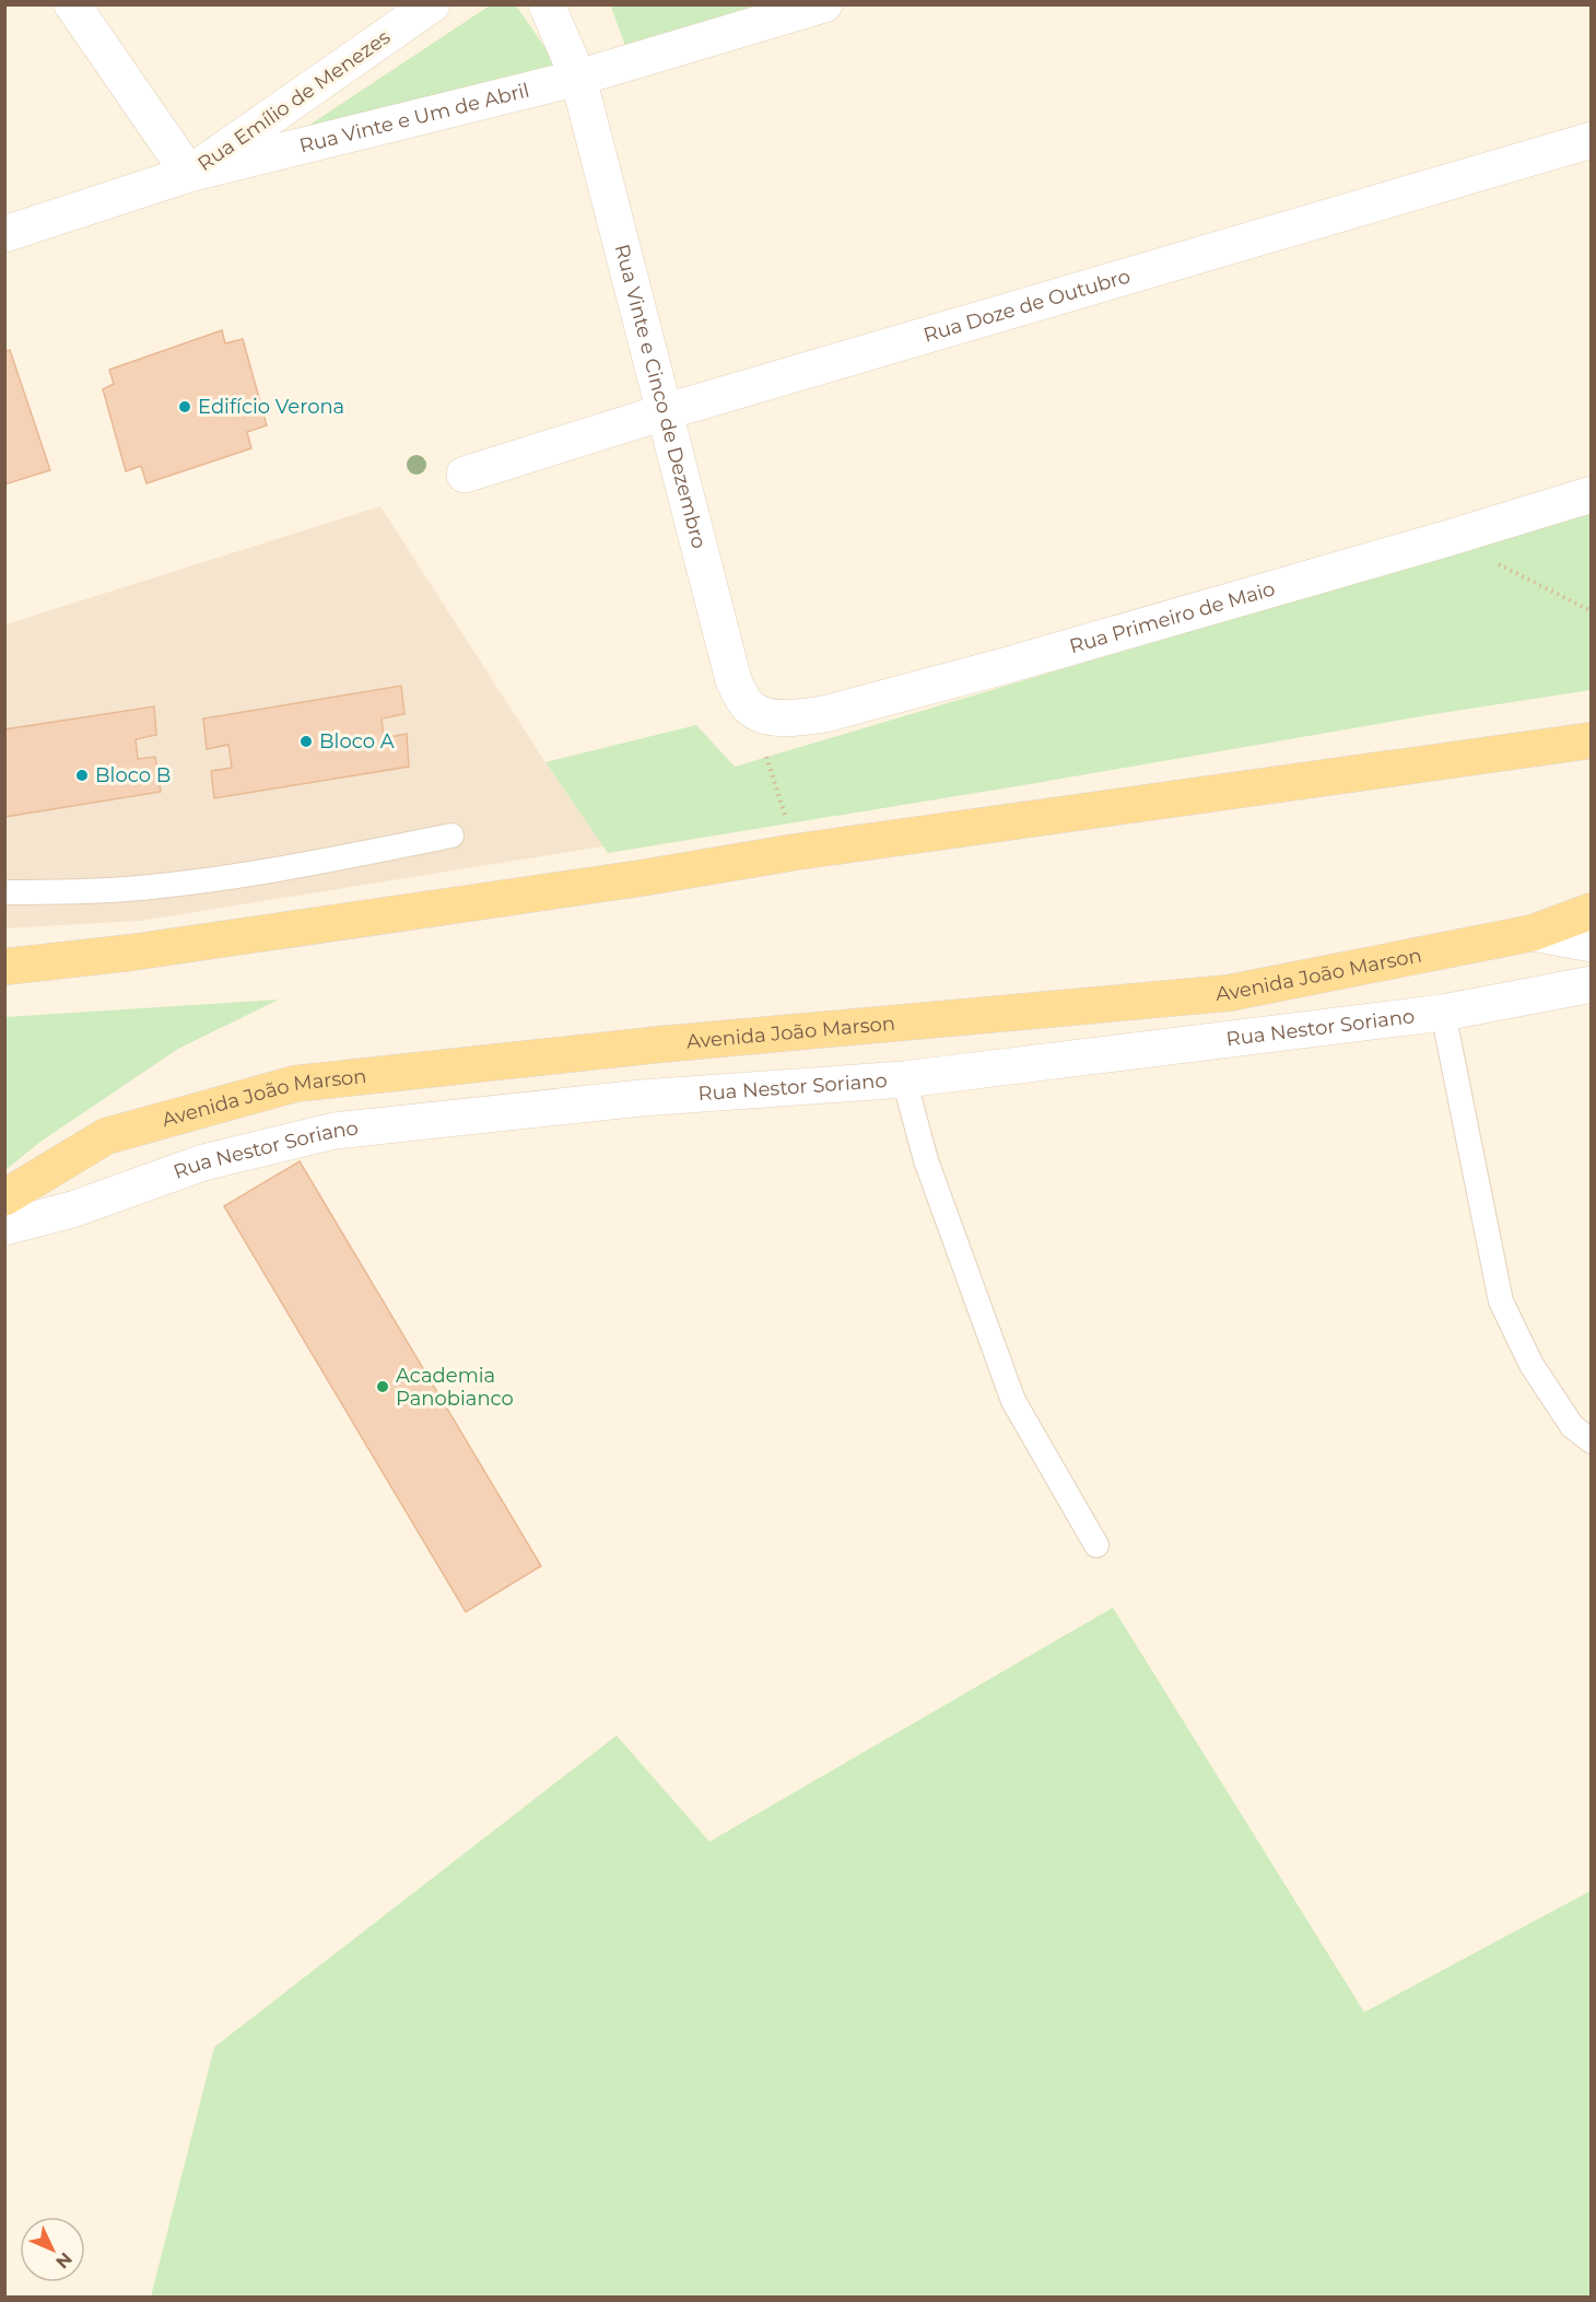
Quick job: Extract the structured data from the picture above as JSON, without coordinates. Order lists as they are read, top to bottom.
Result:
{
  "streets": {
    "main road": ["Avenida João Marson"],
    "street": [
      "Rua Emílio de Menezes",
      "Rua Vinte e Um de Abril",
      "Rua Doze de Outubro",
      "Rua Vinte e Cinco de Dezembro",
      "Rua Primeiro de Maio",
      "Rua Nestor Soriano"
    ]
  },
  "crossings": [
    ["Rua Emílio de Menezes", "Rua Vinte e Um de Abril"],
    ["Rua Vinte e Um de Abril", "Rua Vinte e Cinco de Dezembro"],
    ["Rua Doze de Outubro", "Rua Vinte e Cinco de Dezembro"],
    ["Rua Vinte e Cinco de Dezembro", "Rua Primeiro de Maio"]
  ],
  "places": [
    "Edifício Verona",
    "Bloco A",
    "Bloco B",
    "Academia Panobianco"
  ],
  "north": "bottom right"
}
